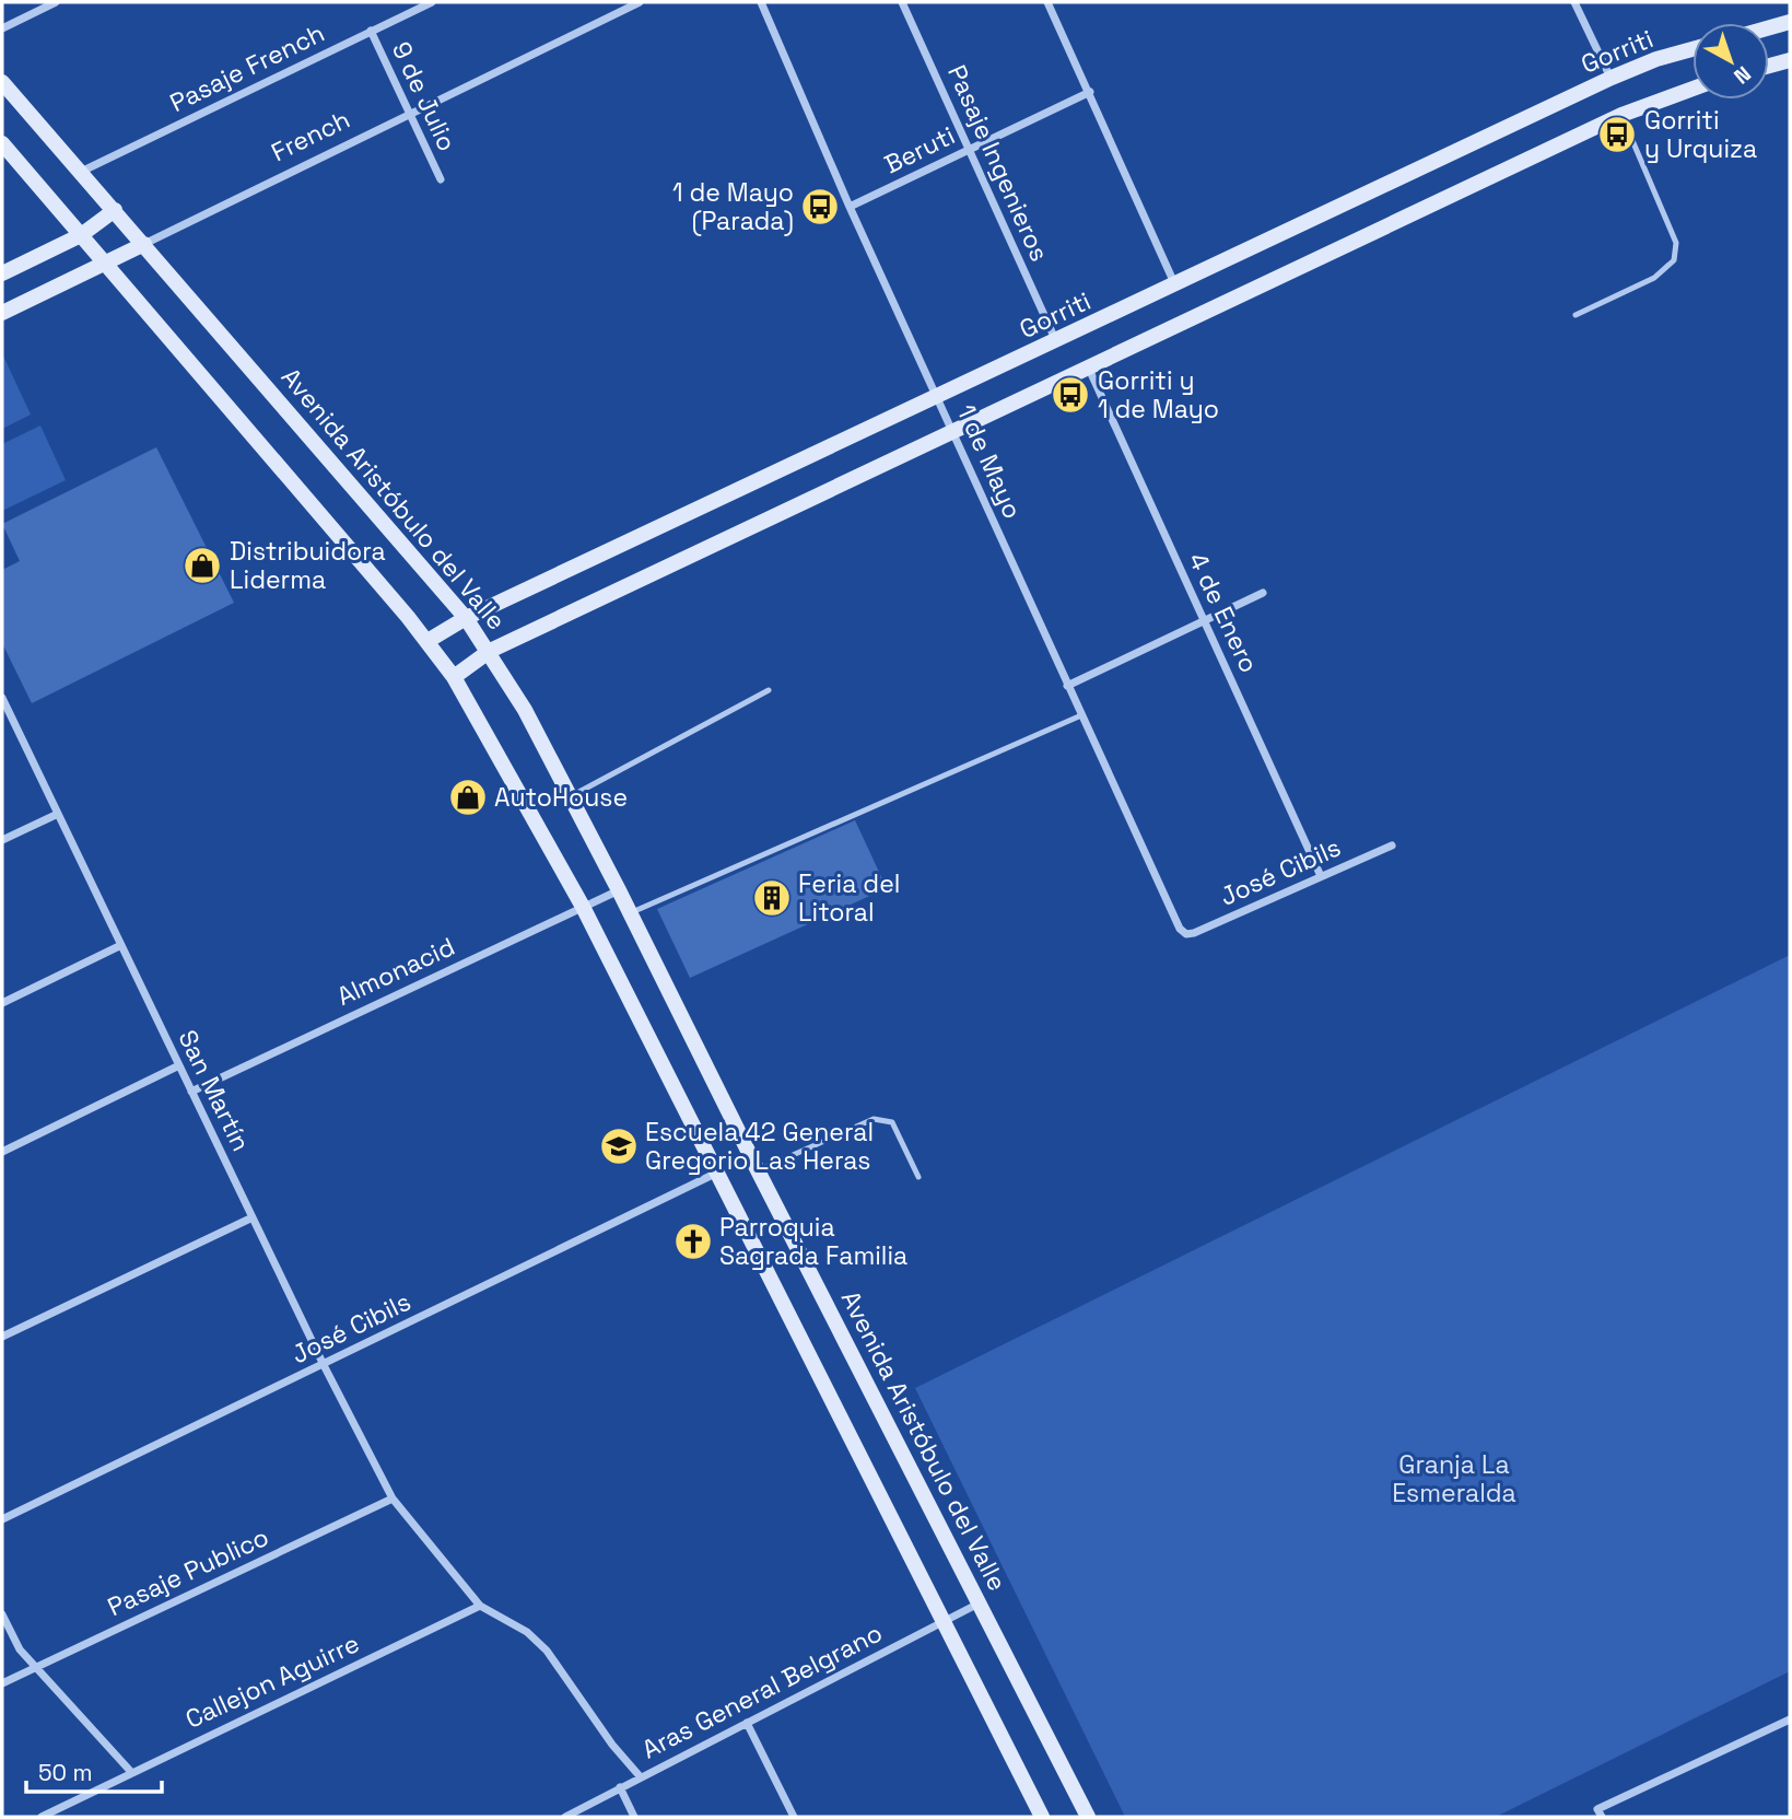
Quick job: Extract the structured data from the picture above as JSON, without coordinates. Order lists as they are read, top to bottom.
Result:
{
  "streets": {
    "main road": ["Gorriti", "French", "Avenida Aristóbulo del Valle"],
    "street": [
      "Pasaje French",
      "9 de Julio",
      "Beruti",
      "Pasaje Ingenieros",
      "1 de Mayo",
      "4 de Enero",
      "José Cibils",
      "Almonacid",
      "San Martín",
      "Pasaje Publico",
      "Callejon Aguirre",
      "Aras General Belgrano"
    ]
  },
  "crossings": [
    ["Gorriti", "Pasaje Ingenieros"],
    ["Gorriti", "1 de Mayo"],
    ["Gorriti", "Avenida Aristóbulo del Valle"],
    ["Pasaje French", "9 de Julio"],
    ["Pasaje French", "Avenida Aristóbulo del Valle"],
    ["9 de Julio", "French"],
    ["French", "Avenida Aristóbulo del Valle"],
    ["Beruti", "Pasaje Ingenieros"],
    ["Beruti", "1 de Mayo"],
    ["1 de Mayo", "José Cibils"],
    ["Avenida Aristóbulo del Valle", "Almonacid"],
    ["Avenida Aristóbulo del Valle", "Aras General Belgrano"],
    ["4 de Enero", "José Cibils"],
    ["José Cibils", "San Martín"],
    ["Almonacid", "San Martín"],
    ["San Martín", "Pasaje Publico"],
    ["San Martín", "Callejon Aguirre"]
  ],
  "parks": ["Granja La Esmeralda"],
  "places": {
    "bus stop": ["Gorriti y Urquiza", "1 de Mayo (Parada)", "Gorriti y 1 de Mayo"],
    "shop": ["Distribuidora Liderma", "AutoHouse"],
    "building": ["Feria del Litoral"],
    "school or university": ["Escuela 42 General Gregorio Las Heras"],
    "church": ["Parroquia Sagrada Familia"]
  },
  "scale_bar": "50 m",
  "north": "bottom right"
}
